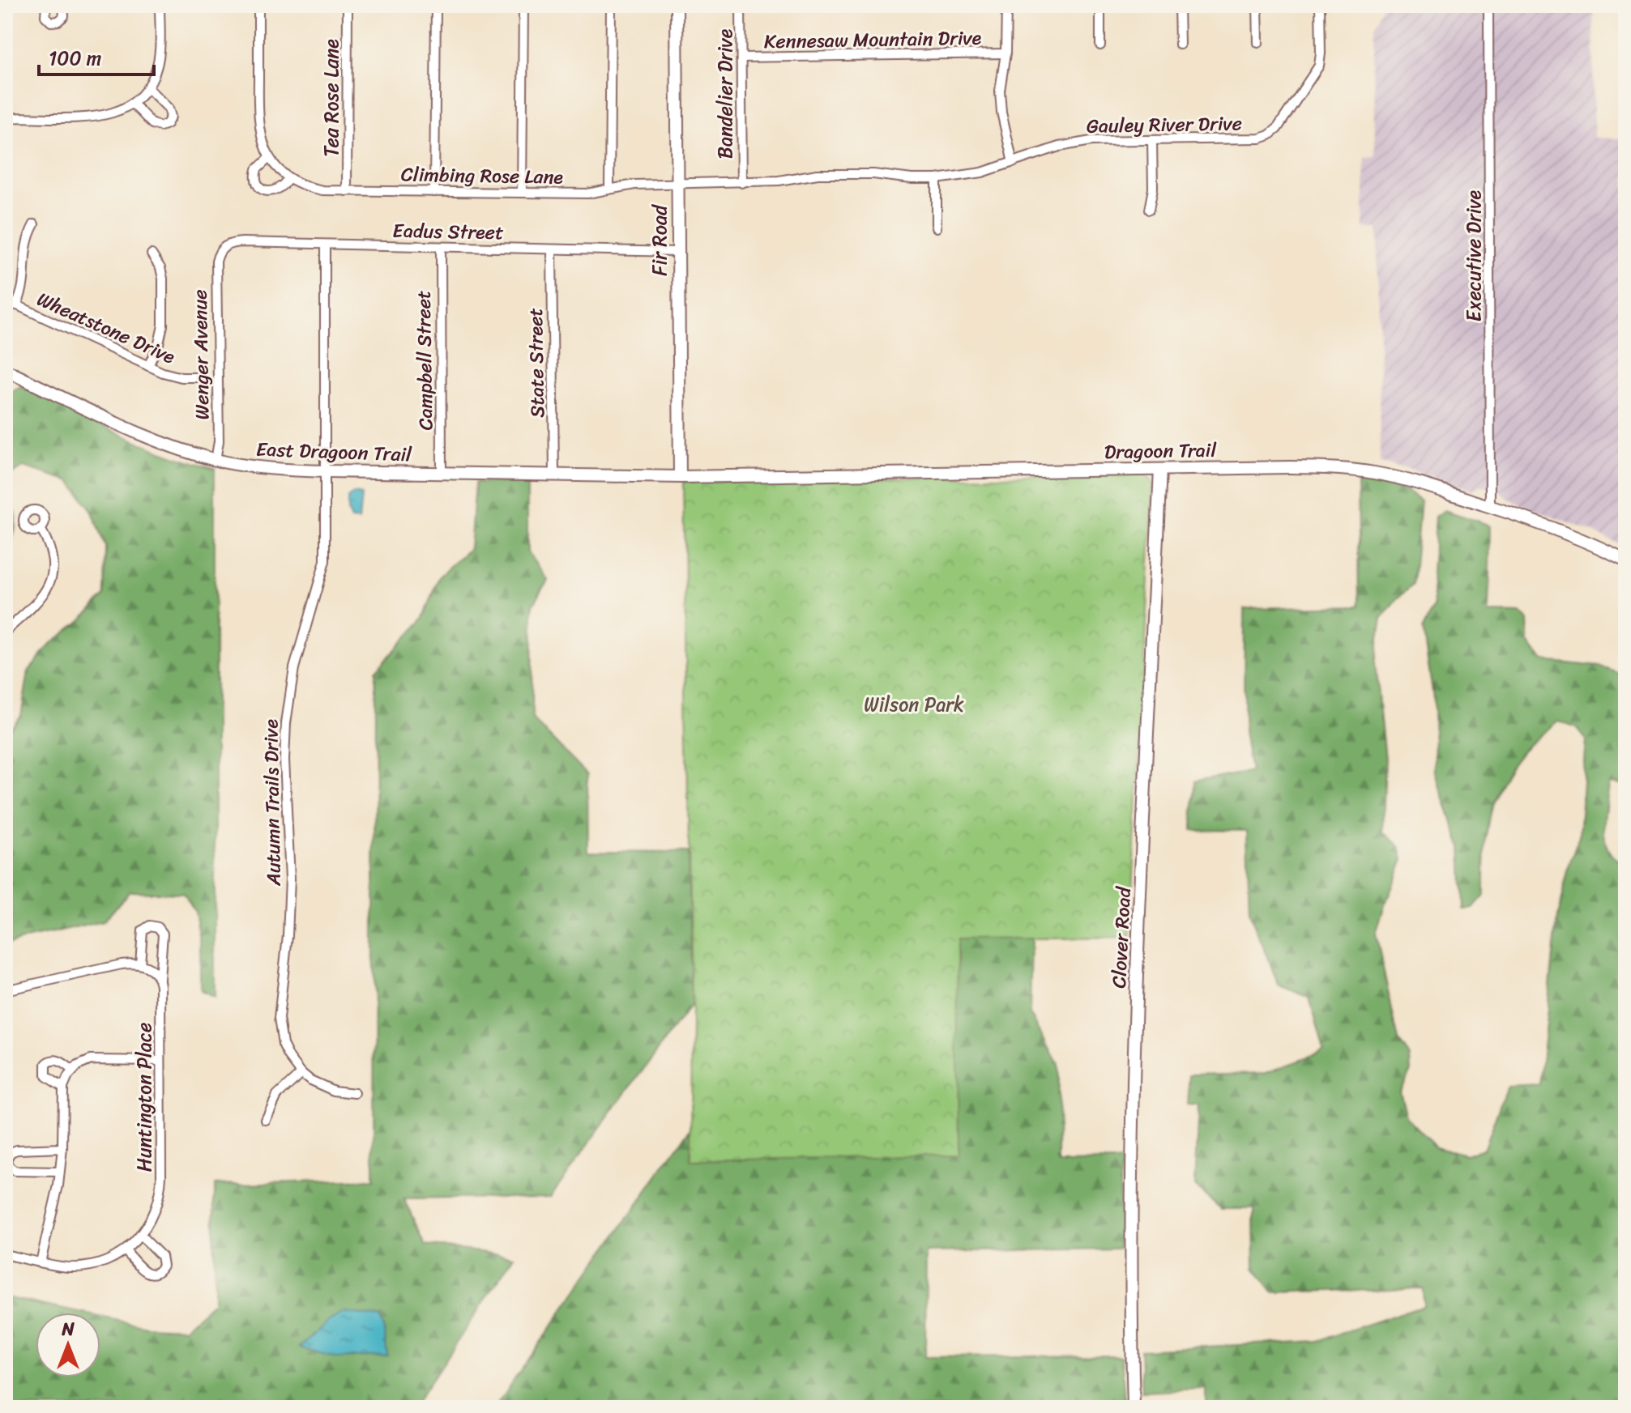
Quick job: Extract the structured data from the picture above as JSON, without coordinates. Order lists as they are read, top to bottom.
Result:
{
  "streets": {
    "street": [
      "Kennesaw Mountain Drive",
      "Bandelier Drive",
      "Tea Rose Lane",
      "Gauley River Drive",
      "Climbing Rose Lane",
      "Eadus Street",
      "Fir Road",
      "Executive Drive",
      "Wheatstone Drive",
      "Wenger Avenue",
      "Campbell Street",
      "State Street",
      "Dragoon Trail",
      "East Dragoon Trail",
      "Autumn Trails Drive",
      "Clover Road",
      "Huntington Place"
    ]
  },
  "crossings": [
    ["Kennesaw Mountain Drive", "Bandelier Drive"],
    ["Bandelier Drive", "Gauley River Drive"],
    ["Tea Rose Lane", "Climbing Rose Lane"],
    ["Gauley River Drive", "Climbing Rose Lane"],
    ["Gauley River Drive", "Fir Road"],
    ["Climbing Rose Lane", "Fir Road"],
    ["Eadus Street", "Fir Road"],
    ["Eadus Street", "Wenger Avenue"],
    ["Eadus Street", "Campbell Street"],
    ["Eadus Street", "State Street"],
    ["Eadus Street", "Autumn Trails Drive"],
    ["Fir Road", "Dragoon Trail"],
    ["Fir Road", "East Dragoon Trail"],
    ["Executive Drive", "Dragoon Trail"],
    ["Wenger Avenue", "East Dragoon Trail"],
    ["Campbell Street", "East Dragoon Trail"],
    ["State Street", "East Dragoon Trail"],
    ["Dragoon Trail", "East Dragoon Trail"],
    ["Dragoon Trail", "Clover Road"],
    ["East Dragoon Trail", "Autumn Trails Drive"]
  ],
  "parks": ["Wilson Park"],
  "scale_bar": "100 m",
  "north": "top"
}
